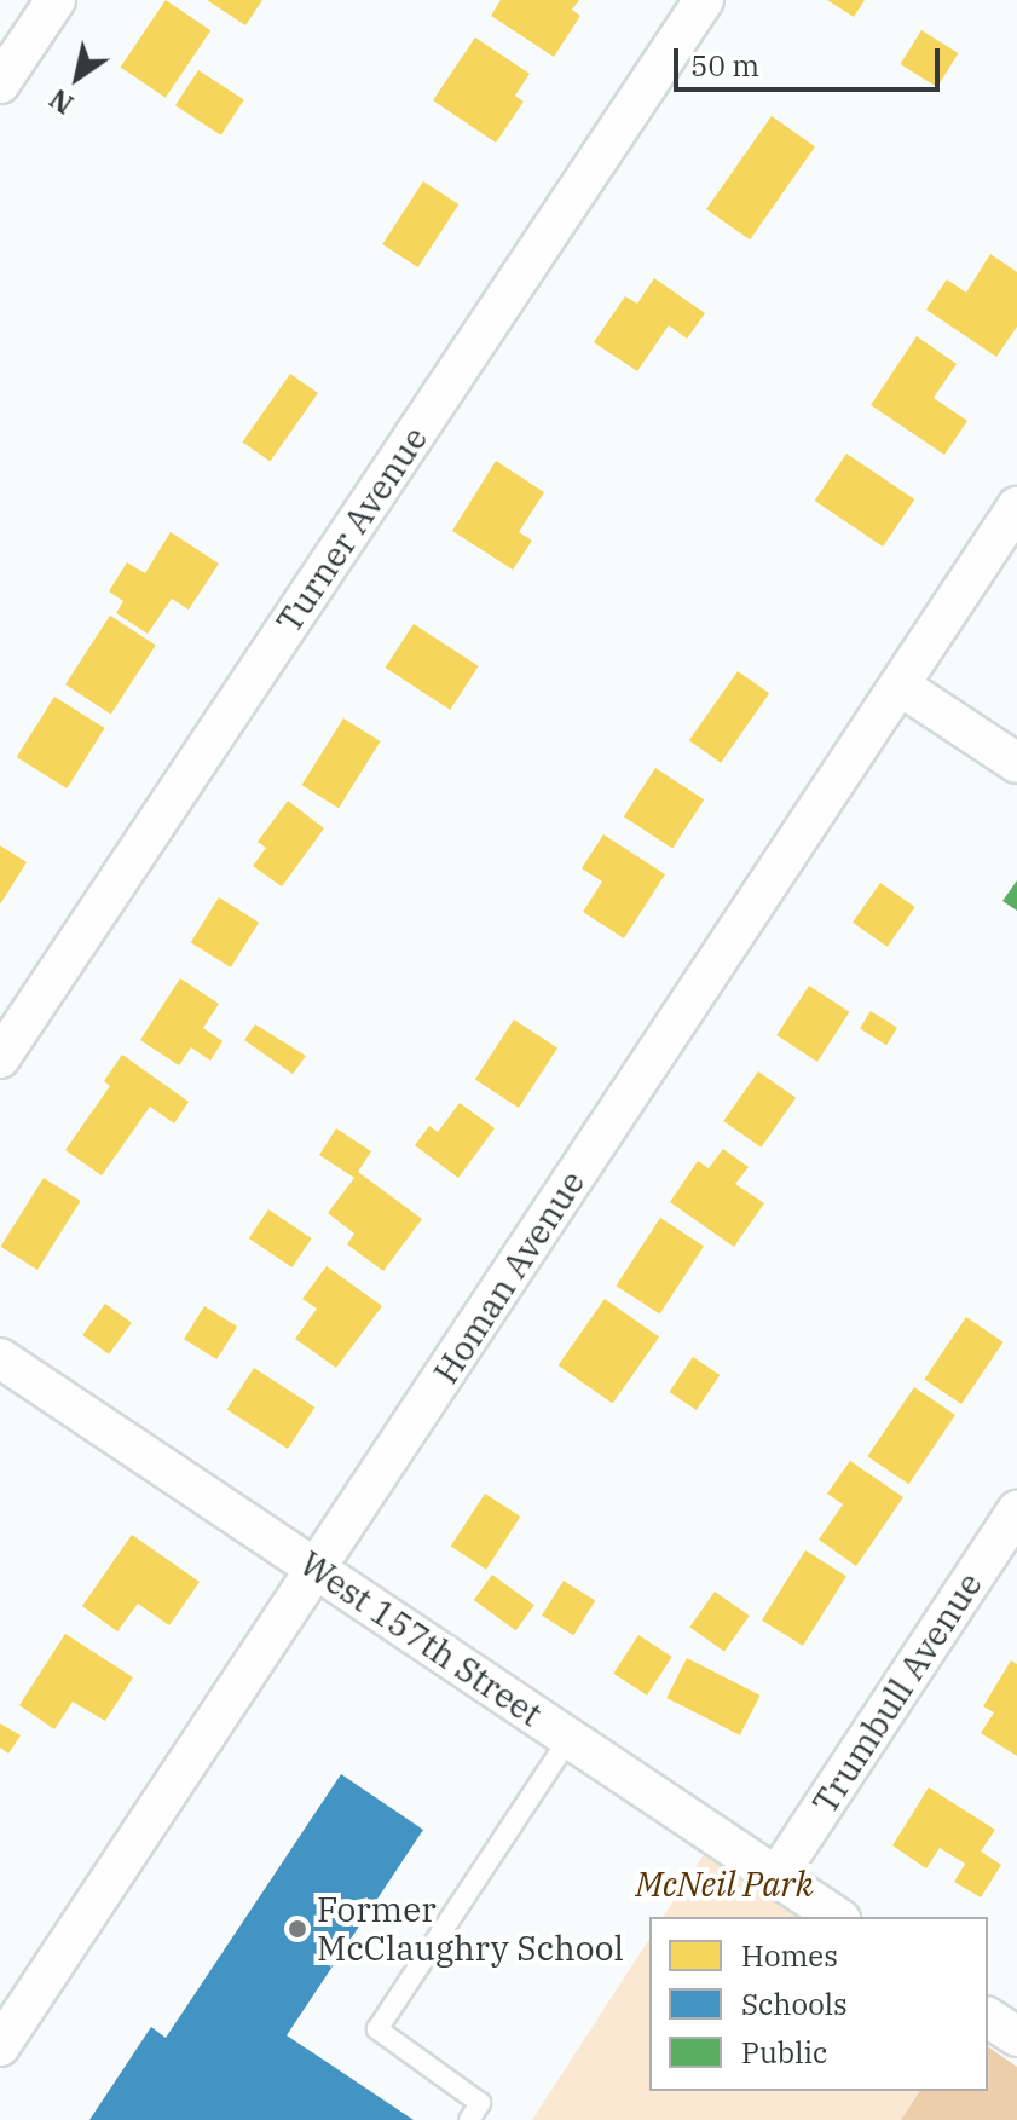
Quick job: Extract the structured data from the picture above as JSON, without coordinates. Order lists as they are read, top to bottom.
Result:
{
  "streets": {
    "street": [
      "Turner Avenue",
      "Homan Avenue",
      "West 157th Street",
      "Trumbull Avenue"
    ]
  },
  "crossings": [
    ["Homan Avenue", "West 157th Street"],
    ["West 157th Street", "Trumbull Avenue"]
  ],
  "parks": ["McNeil Park"],
  "places": ["Former McClaughry School"],
  "legend": ["Homes", "Schools", "Public"],
  "scale_bar": "50 m",
  "north": "bottom left"
}
